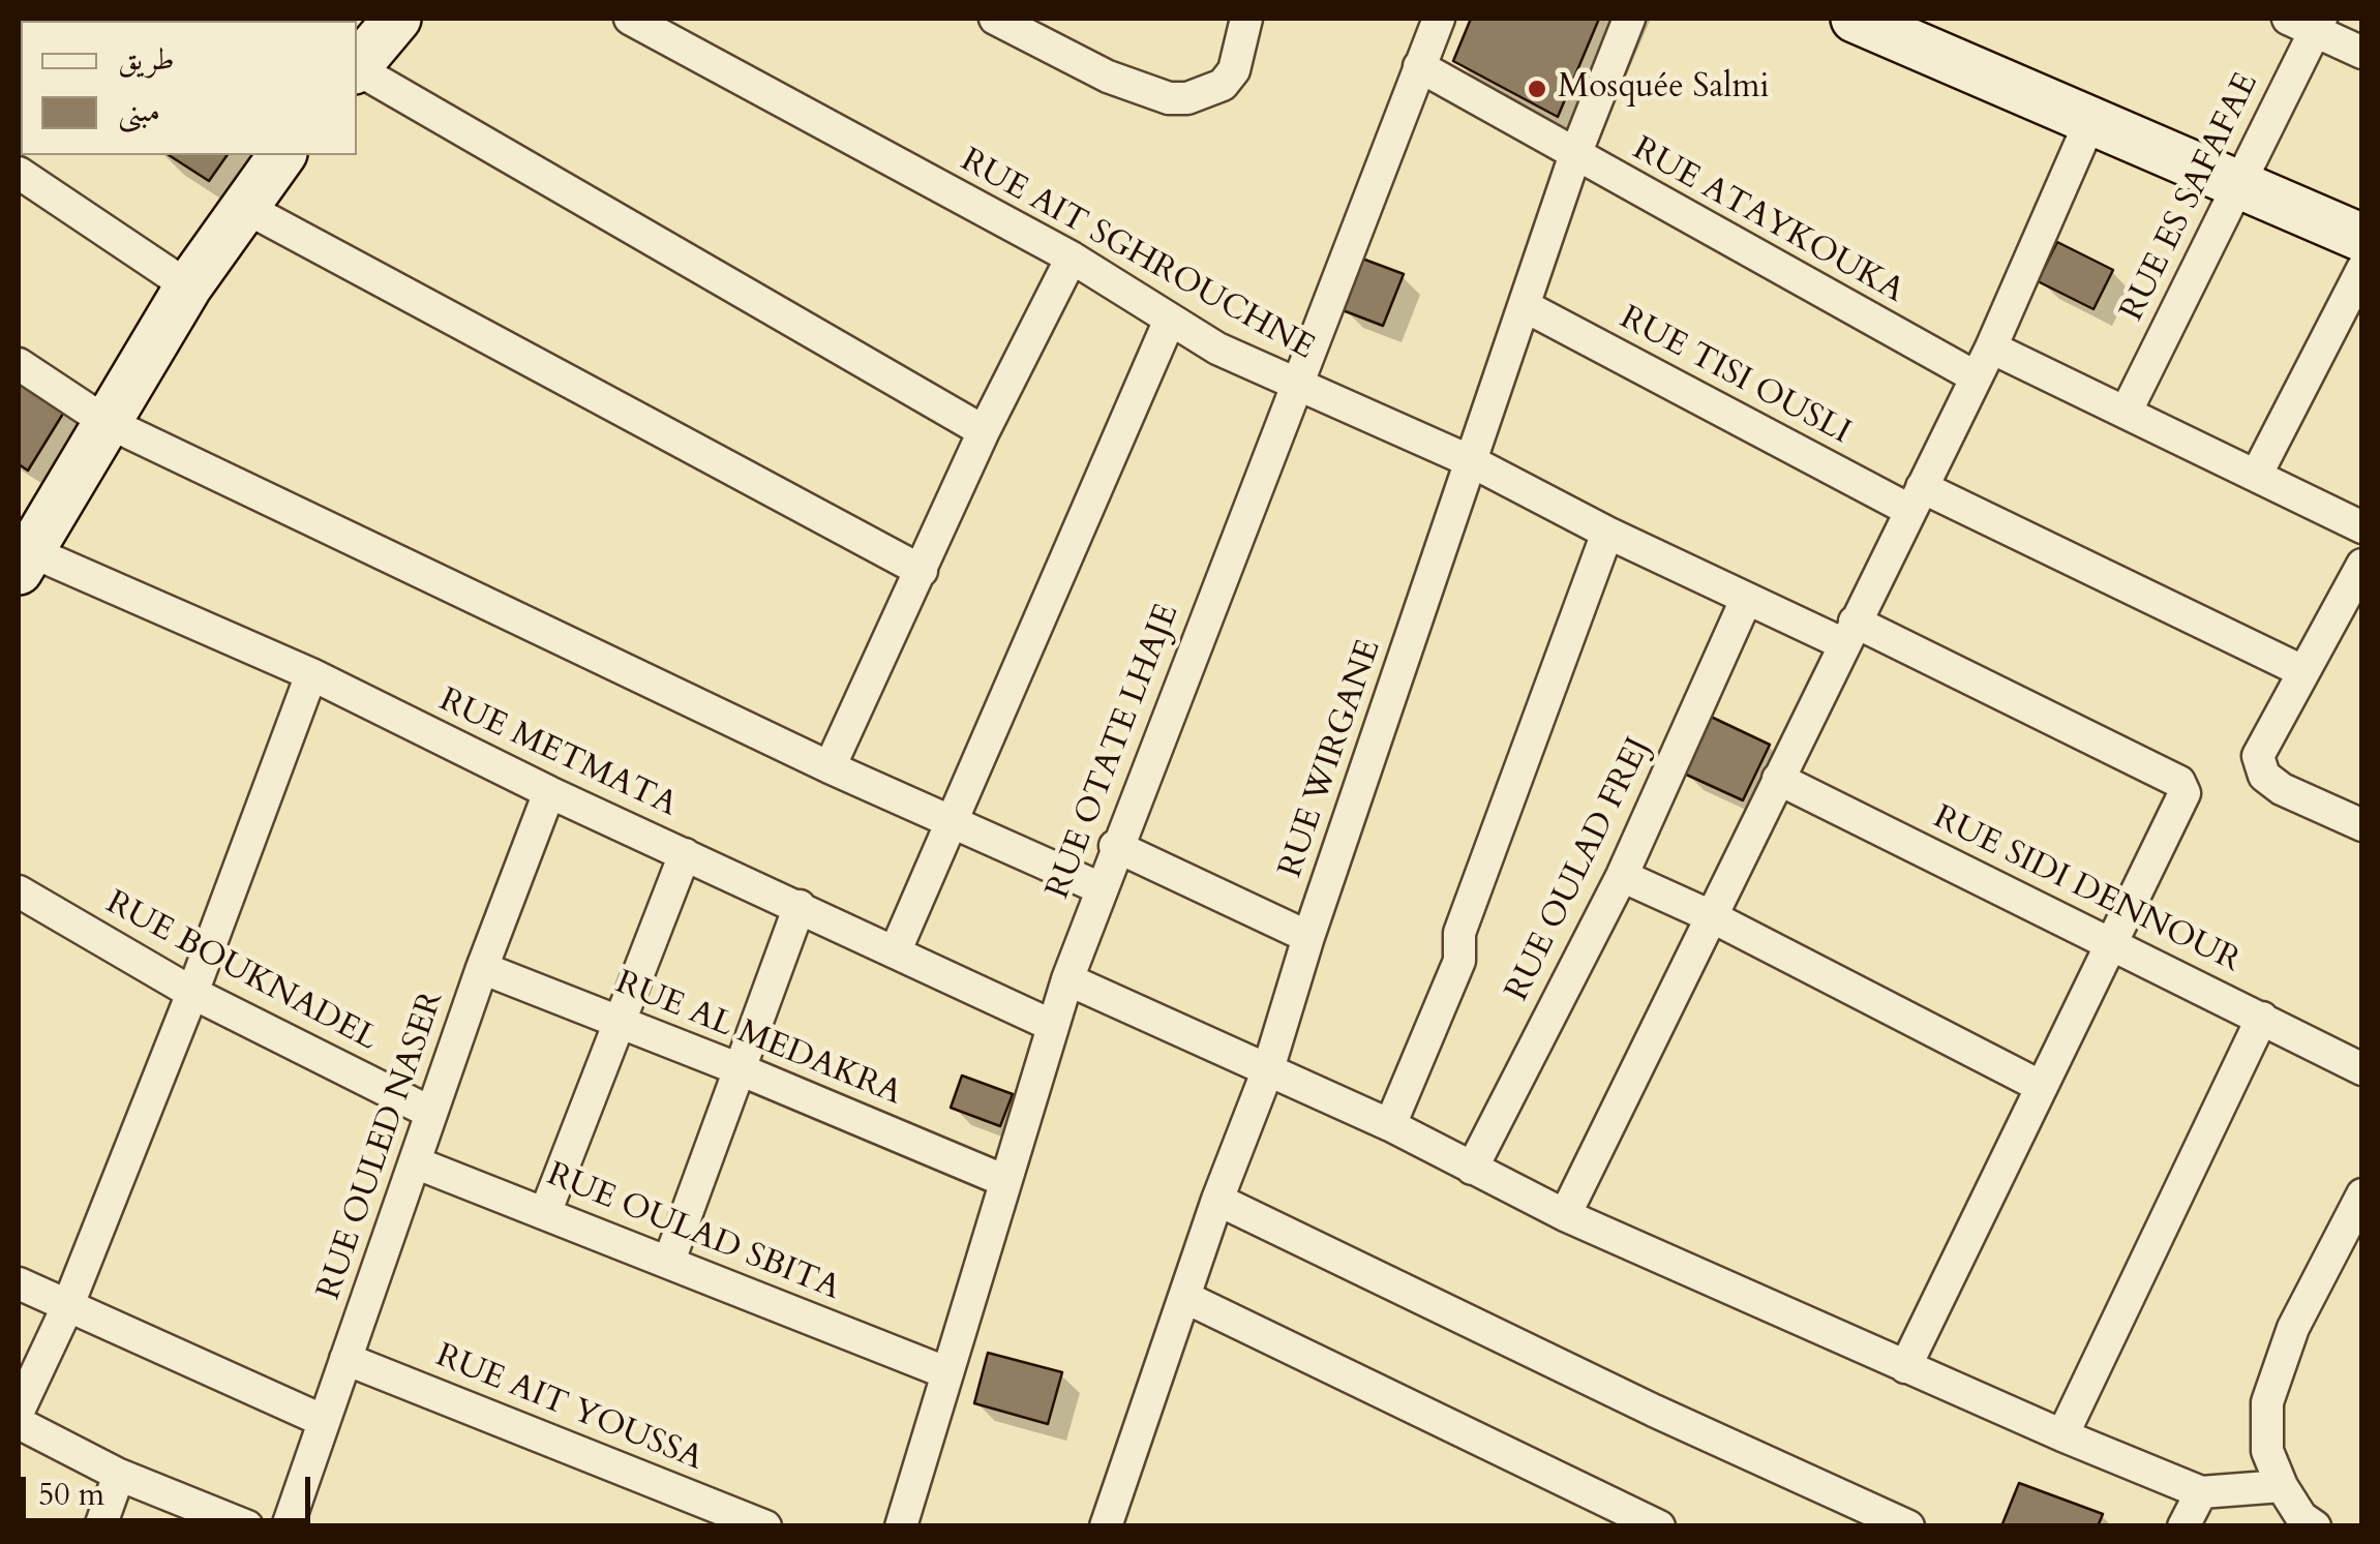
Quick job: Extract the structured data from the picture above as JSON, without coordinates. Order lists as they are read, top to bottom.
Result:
{
  "streets": {
    "street": [
      "RUE ES SAFAFAE",
      "RUE ATAYKOUKA",
      "RUE AIT SGHROUCHNE",
      "RUE TISI OUSLI",
      "RUE OTATE LHAJE",
      "RUE METMATA",
      "RUE WIRGANE",
      "RUE OULAD FREJ",
      "RUE SIDI DENNOUR",
      "RUE BOUKNADEL",
      "RUE AL MEDAKRA",
      "RUE OULED NASER",
      "RUE OULAD SBITA",
      "RUE AIT YOUSSA"
    ]
  },
  "crossings": [
    ["RUE ATAYKOUKA", "RUE OTATE LHAJE"],
    ["RUE ATAYKOUKA", "RUE WIRGANE"],
    ["RUE AIT SGHROUCHNE", "RUE OTATE LHAJE"],
    ["RUE AIT SGHROUCHNE", "RUE WIRGANE"],
    ["RUE AIT SGHROUCHNE", "RUE OULAD FREJ"],
    ["RUE AIT SGHROUCHNE", "RUE SIDI DENNOUR"],
    ["RUE TISI OUSLI", "RUE WIRGANE"],
    ["RUE OTATE LHAJE", "RUE METMATA"],
    ["RUE OTATE LHAJE", "RUE AL MEDAKRA"],
    ["RUE OTATE LHAJE", "RUE OULAD SBITA"],
    ["RUE METMATA", "RUE OULED NASER"],
    ["RUE BOUKNADEL", "RUE OULED NASER"],
    ["RUE AL MEDAKRA", "RUE OULED NASER"],
    ["RUE OULED NASER", "RUE OULAD SBITA"],
    ["RUE OULED NASER", "RUE AIT YOUSSA"]
  ],
  "places": ["Mosquée Salmi"],
  "legend": ["طريق", "مبنى"],
  "scale_bar": "50 m"
}
